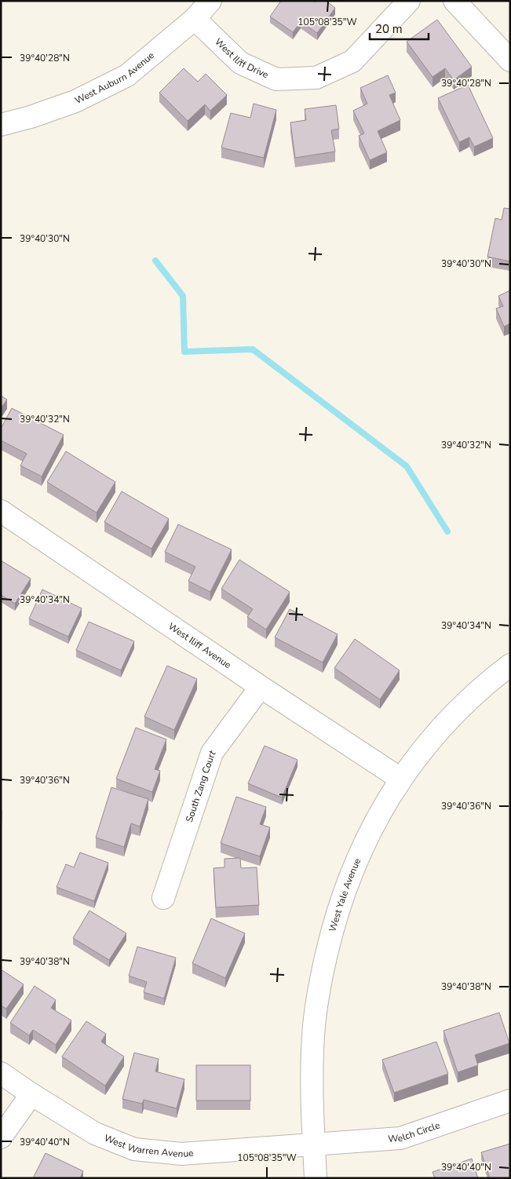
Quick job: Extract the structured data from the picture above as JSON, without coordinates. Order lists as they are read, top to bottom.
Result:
{
  "streets": {
    "street": [
      "West Iliff Drive",
      "West Auburn Avenue",
      "West Iliff Avenue",
      "South Zang Court",
      "West Yale Avenue",
      "Welch Circle",
      "West Warren Avenue"
    ]
  },
  "crossings": [
    ["West Iliff Drive", "West Auburn Avenue"],
    ["West Iliff Avenue", "South Zang Court"],
    ["West Iliff Avenue", "West Yale Avenue"],
    ["West Yale Avenue", "Welch Circle"],
    ["West Yale Avenue", "West Warren Avenue"],
    ["Welch Circle", "West Warren Avenue"]
  ],
  "scale_bar": "20 m",
  "coordinates": [
    "105°08'35\"W",
    "39°40'28\"N",
    "39°40'30\"N",
    "39°40'32\"N",
    "39°40'34\"N",
    "39°40'36\"N",
    "39°40'38\"N",
    "39°40'40\"N"
  ]
}
